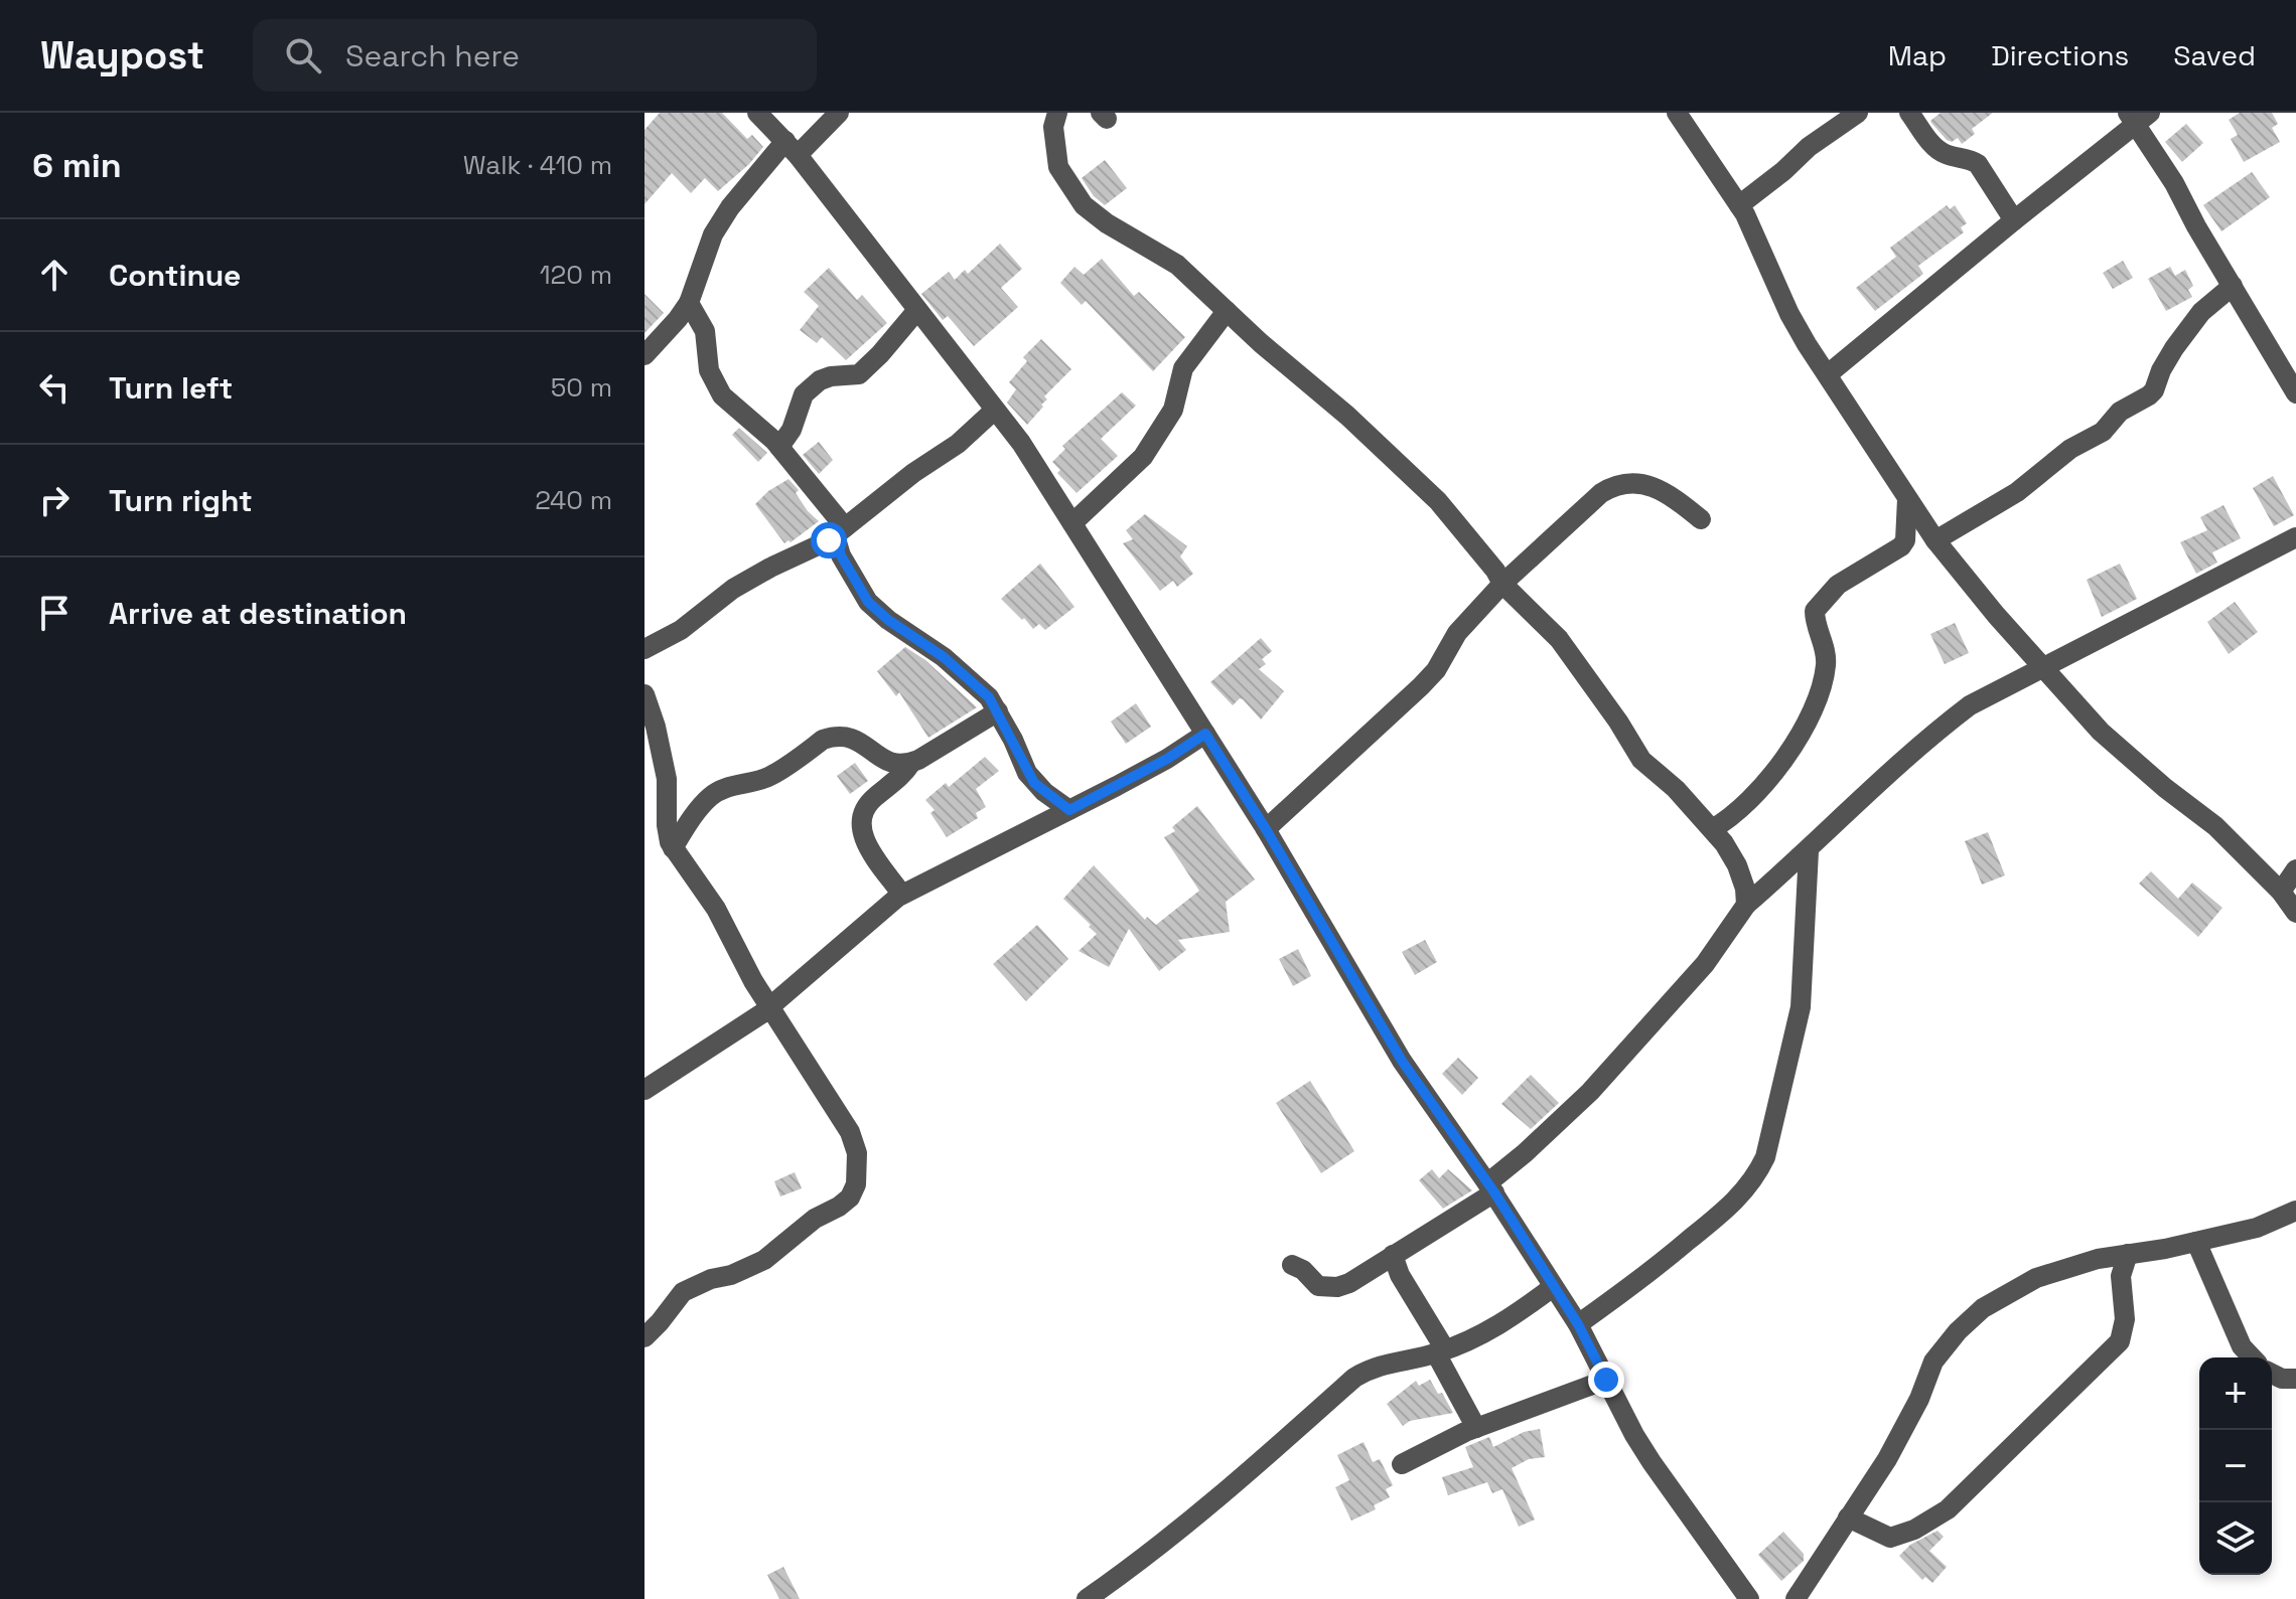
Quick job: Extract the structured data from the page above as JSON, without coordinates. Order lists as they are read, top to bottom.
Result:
{
  "page": {
    "header": "Waypost",
    "search": "Search here",
    "nav": ["Map", "Directions", "Saved"],
    "heading": ["6 min", "Walk · 410 m"],
    "list": [
      ["Continue", "120 m"],
      ["Turn left", "50 m"],
      ["Turn right", "240 m"],
      "Arrive at destination"
    ],
    "map_buttons": ["+", "−"]
  }
}
